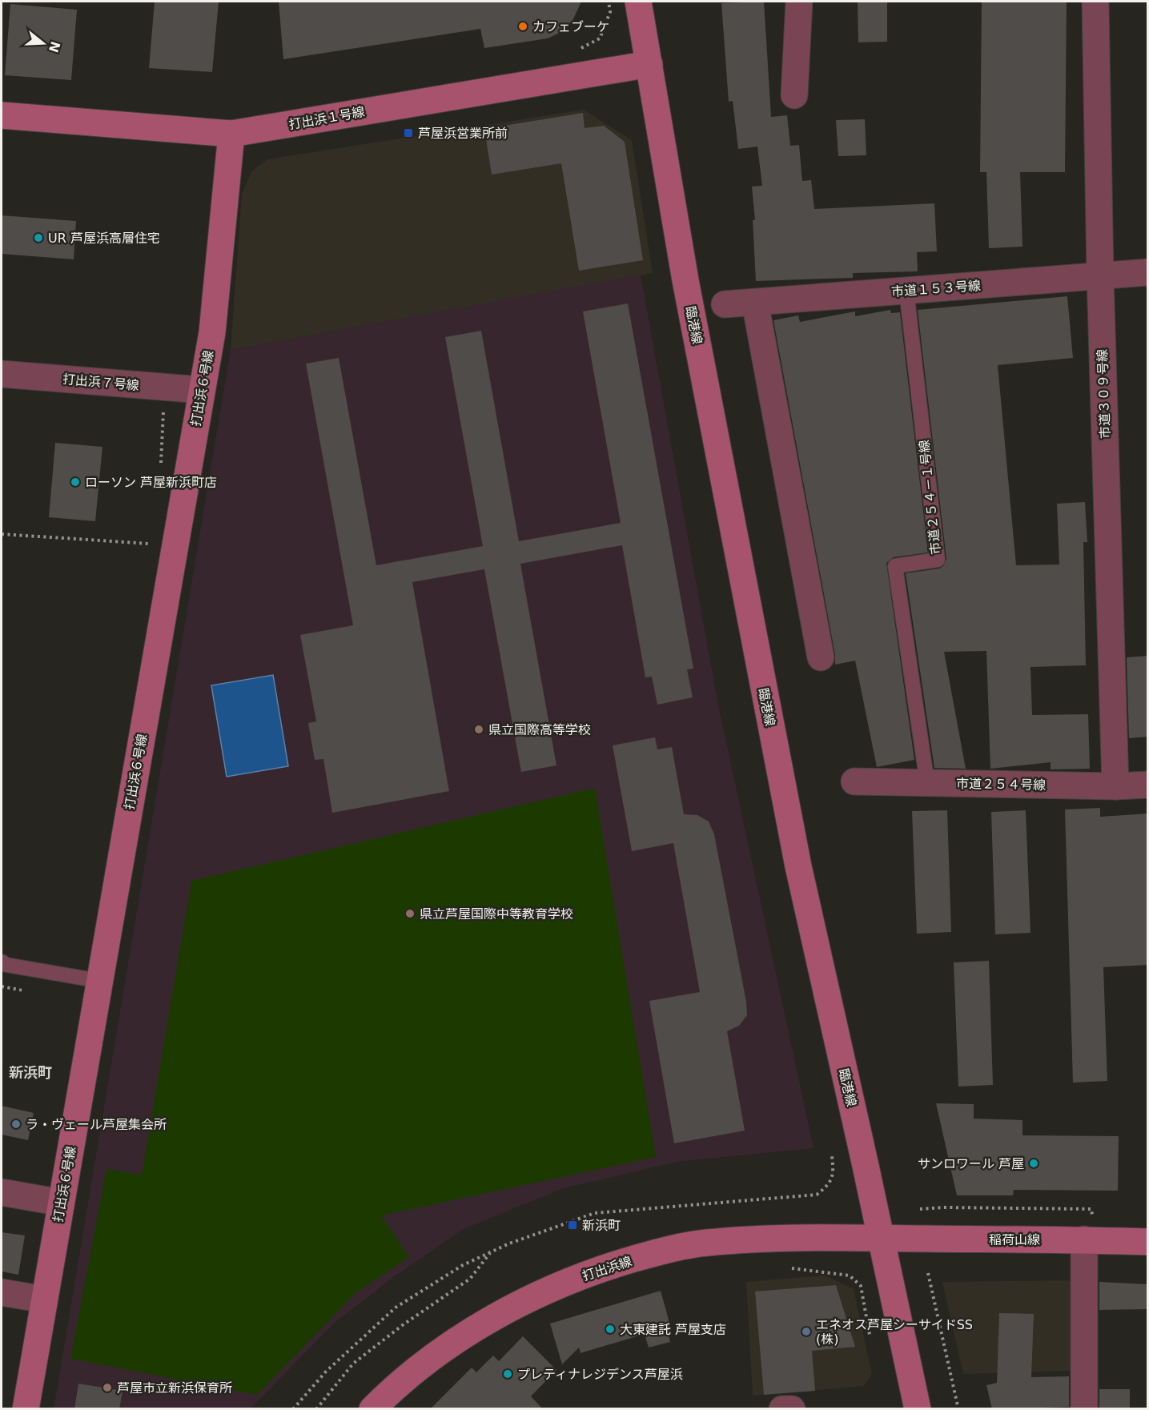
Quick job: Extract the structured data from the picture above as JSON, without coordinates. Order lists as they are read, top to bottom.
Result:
{
  "streets": {
    "street": [
      "打出浜１号線",
      "市道１５３号線",
      "臨港線",
      "打出浜７号線",
      "打出浜６号線",
      "市道３０９号線",
      "市道２５４号線",
      "稲荷山線",
      "打出浜線"
    ],
    "lane": ["市道２５４－１号線"]
  },
  "crossings": [
    ["打出浜１号線", "臨港線"],
    ["打出浜１号線", "打出浜６号線"],
    ["市道１５３号線", "市道３０９号線"],
    ["市道１５３号線", "市道２５４－１号線"],
    ["臨港線", "稲荷山線"],
    ["臨港線", "打出浜線"],
    ["打出浜７号線", "打出浜６号線"],
    ["市道３０９号線", "市道２５４号線"],
    ["市道２５４－１号線", "市道２５４号線"],
    ["稲荷山線", "打出浜線"]
  ],
  "districts": ["新浜町"],
  "places": {
    "other": [
      "カフェブーケ",
      "UR 芦屋浜高層住宅",
      "ローソン 芦屋新浜町店",
      "県立国際高等学校",
      "県立芦屋国際中等教育学校",
      "ラ・ヴェール芦屋集会所",
      "サンロワール 芦屋",
      "大東建託 芦屋支店",
      "エネオス芦屋シーサイドSS (株)",
      "プレティナレジデンス芦屋浜",
      "芦屋市立新浜保育所"
    ],
    "transit": ["芦屋浜営業所前", "新浜町"]
  },
  "north": "right"
}
